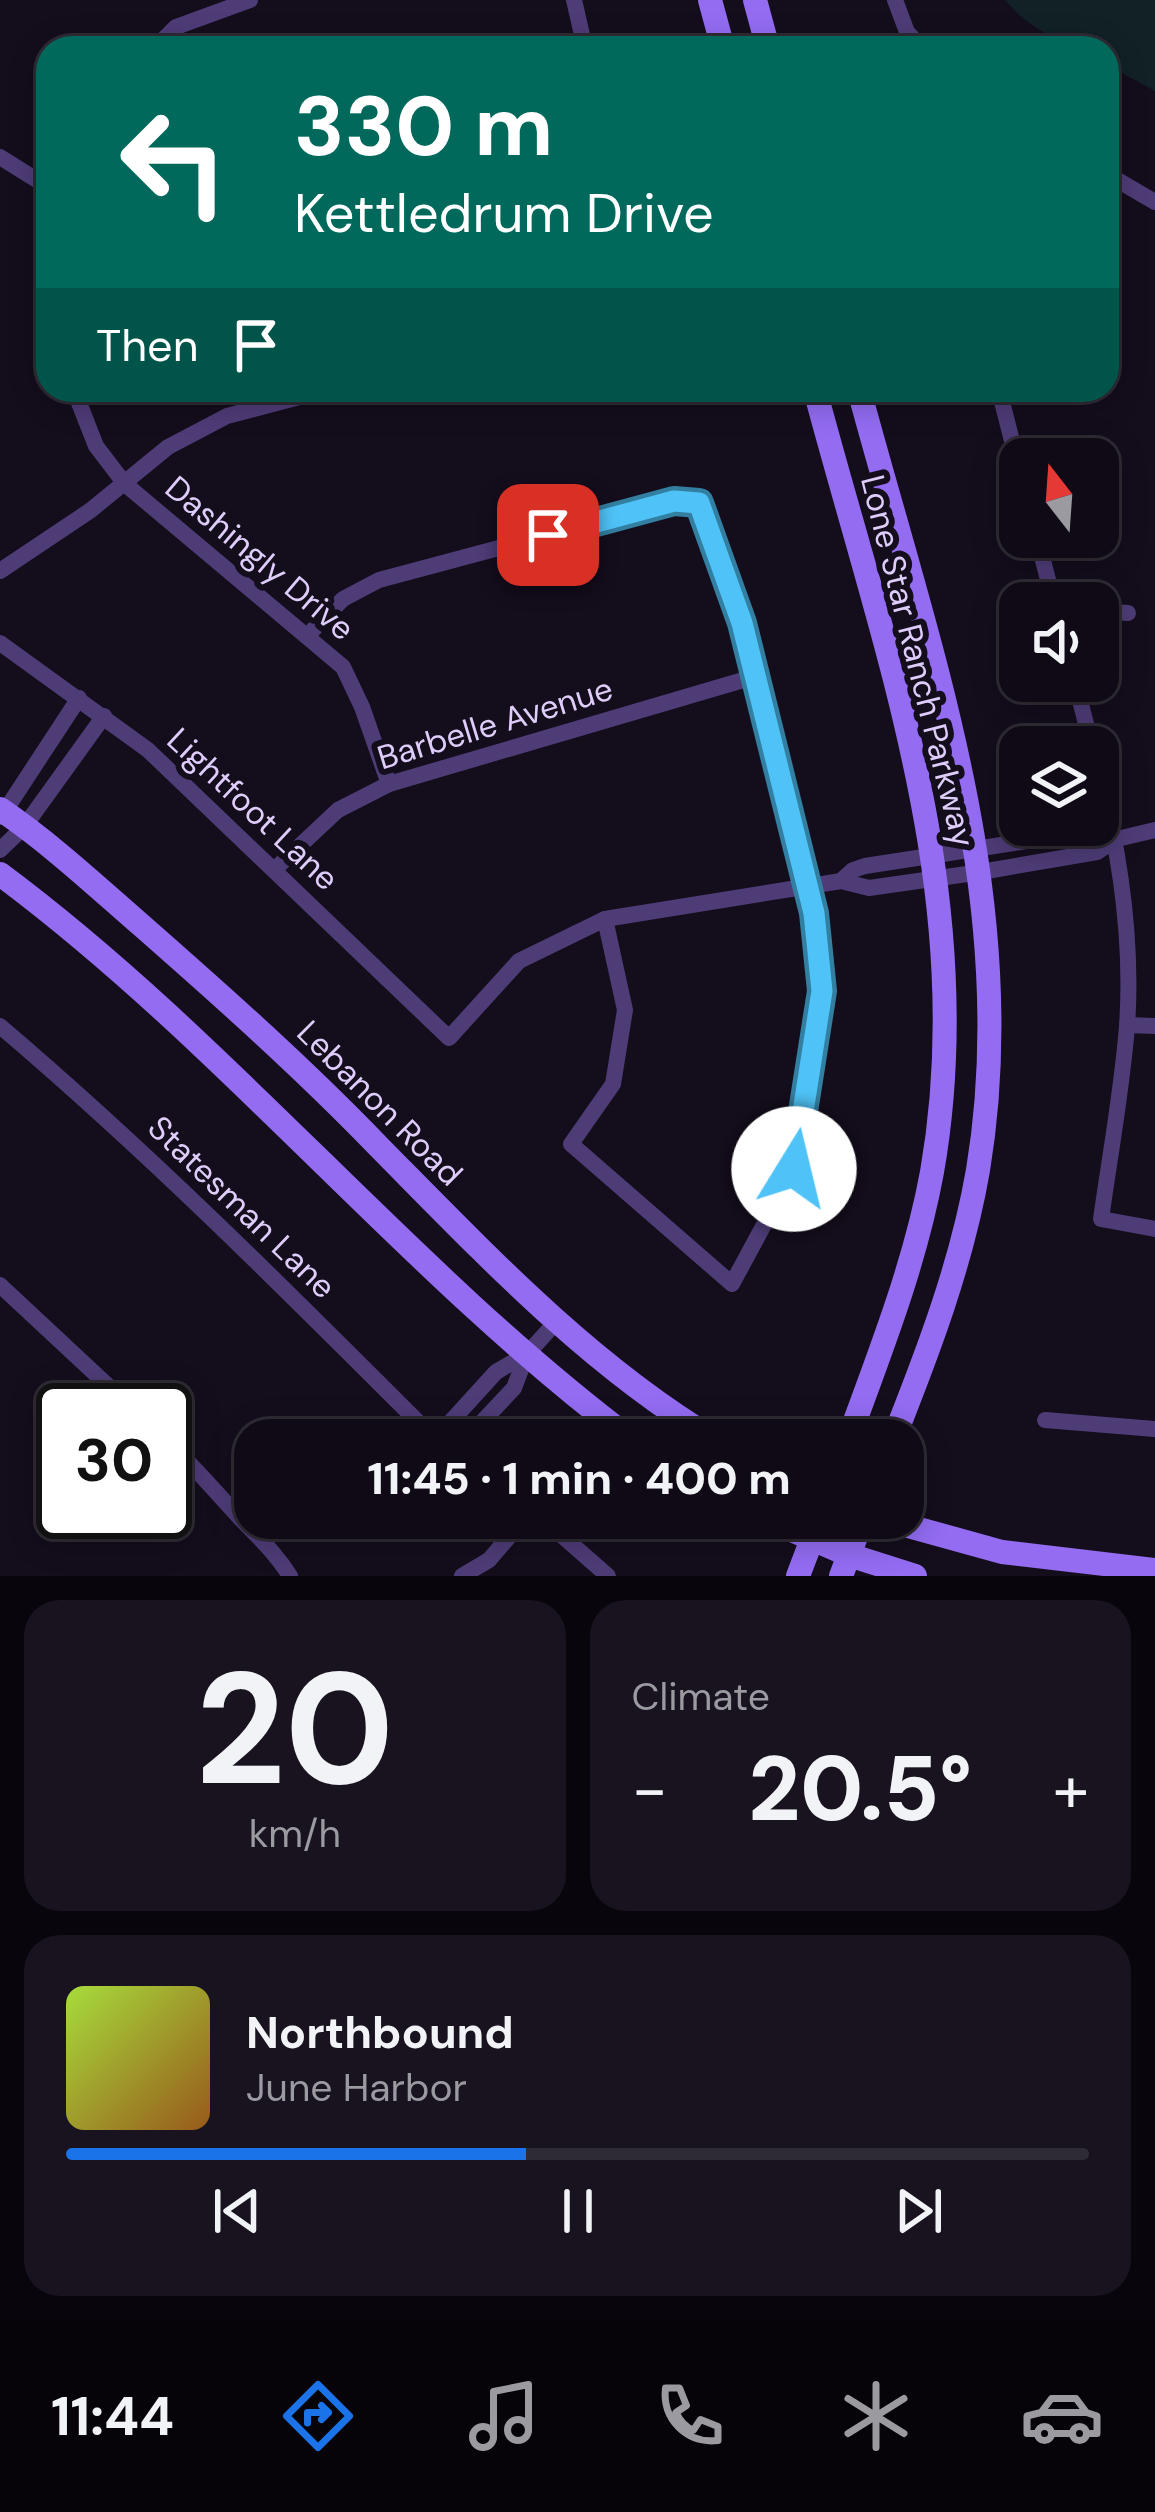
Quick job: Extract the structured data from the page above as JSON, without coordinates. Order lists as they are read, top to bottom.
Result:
{
  "streets": {
    "main road": ["Lone Star Ranch Parkway", "Lebanon Road"],
    "street": [
      "Dashingly Drive",
      "Barbelle Avenue",
      "Lightfoot Lane",
      "Statesman Lane"
    ]
  },
  "crossings": [
    ["Dashingly Drive", "Barbelle Avenue"],
    ["Barbelle Avenue", "Lightfoot Lane"]
  ],
  "north": "top",
  "page": {
    "turn": ["330 m", "Kettledrum Drive"],
    "then": "Then",
    "limit": "30",
    "trip": "11:45 · 1 min · 400 m",
    "tile": [
      ["20", "km/h"],
      "Climate"
    ],
    "heat": ["−", "20.5°", "+"],
    "song": ["Northbound", "June Harbor"],
    "tabs": "11:44"
  }
}
